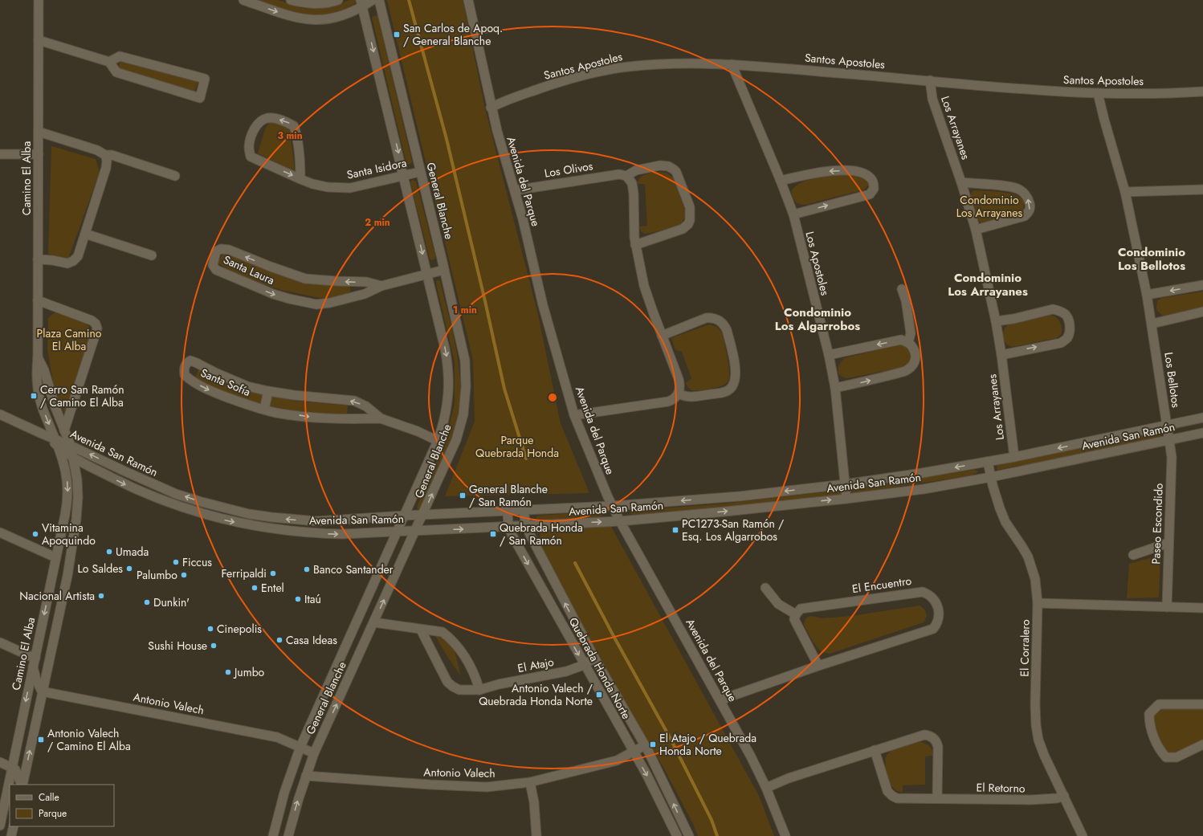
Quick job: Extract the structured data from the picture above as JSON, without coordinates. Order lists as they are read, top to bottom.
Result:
{
  "streets": {
    "street": [
      "Santos Apostoles",
      "Los Arrayanes",
      "Santa Isidora",
      "Los Olivos",
      "Camino El Alba",
      "Avenida del Parque",
      "General Blanche",
      "Los Apostoles",
      "Santa Laura",
      "Los Bellotos",
      "Santa Sofía",
      "Avenida San Ramón",
      "Paseo Escondido",
      "El Encuentro",
      "El Corralero",
      "El Atajo",
      "Quebrada Honda Norte",
      "Antonio Valech",
      "El Retorno"
    ]
  },
  "crossings": [
    ["Santos Apostoles", "Los Arrayanes"],
    ["Santos Apostoles", "Avenida del Parque"],
    ["Santos Apostoles", "Los Apostoles"],
    ["Santos Apostoles", "Los Bellotos"],
    ["Los Arrayanes", "Avenida San Ramón"],
    ["Santa Isidora", "General Blanche"],
    ["Los Olivos", "Avenida del Parque"],
    ["Camino El Alba", "Avenida San Ramón"],
    ["Camino El Alba", "Antonio Valech"],
    ["Avenida del Parque", "Avenida San Ramón"],
    ["Avenida del Parque", "El Encuentro"],
    ["General Blanche", "Santa Laura"],
    ["General Blanche", "Santa Sofía"],
    ["General Blanche", "Avenida San Ramón"],
    ["General Blanche", "Antonio Valech"],
    ["Los Apostoles", "Avenida San Ramón"],
    ["Los Bellotos", "Avenida San Ramón"],
    ["Los Bellotos", "Paseo Escondido"],
    ["Avenida San Ramón", "Paseo Escondido"],
    ["Avenida San Ramón", "El Corralero"],
    ["Avenida San Ramón", "Quebrada Honda Norte"],
    ["El Corralero", "El Retorno"],
    ["El Atajo", "Quebrada Honda Norte"],
    ["Quebrada Honda Norte", "Antonio Valech"]
  ],
  "districts": ["Condominio Los Bellotos", "Condominio Los Arrayanes", "Condominio Los Algarrobos"],
  "parks": ["Condominio Los Arrayanes", "Plaza Camino El Alba", "Parque Quebrada Honda"],
  "places": {
    "transit": [
      "San Carlos de Apoq. / General Blanche",
      "Cerro San Ramón / Camino El Alba",
      "General Blanche / San Ramón",
      "PC1273-San Ramón / Esq. Los Algarrobos",
      "Quebrada Honda / San Ramón",
      "Antonio Valech / Quebrada Honda Norte",
      "Antonio Valech / Camino El Alba",
      "El Atajo / Quebrada Honda Norte"
    ],
    "other": [
      "Vitamina Apoquindo",
      "Umada",
      "Ficcus",
      "Lo Saldes",
      "Banco Santander",
      "Ferripaldi",
      "Palumbo",
      "Entel",
      "Nacional Artista",
      "Itaú",
      "Dunkin'",
      "Cinepolis",
      "Casa Ideas",
      "Sushi House",
      "Jumbo"
    ]
  },
  "legend": ["Calle", "Parque"],
  "rings": ["3 min", "2 min", "1 min"]
}
